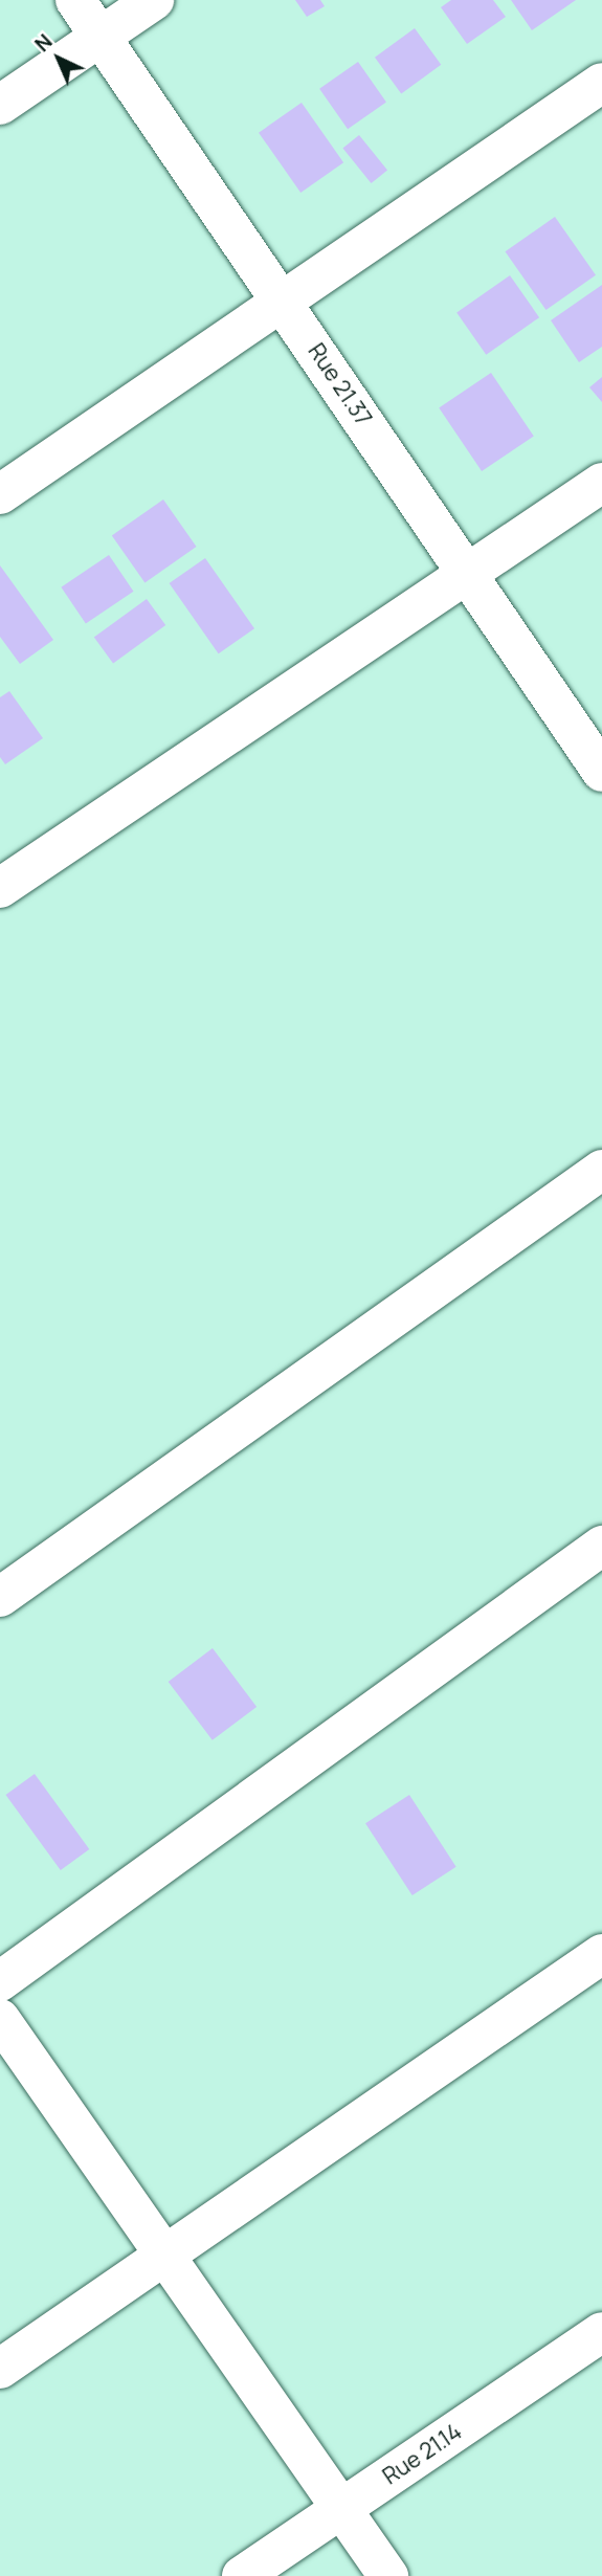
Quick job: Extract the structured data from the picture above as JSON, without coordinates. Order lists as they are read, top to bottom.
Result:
{
  "streets": {
    "street": ["Rue 21.37", "Rue 21.14"]
  },
  "north": "top left"
}
